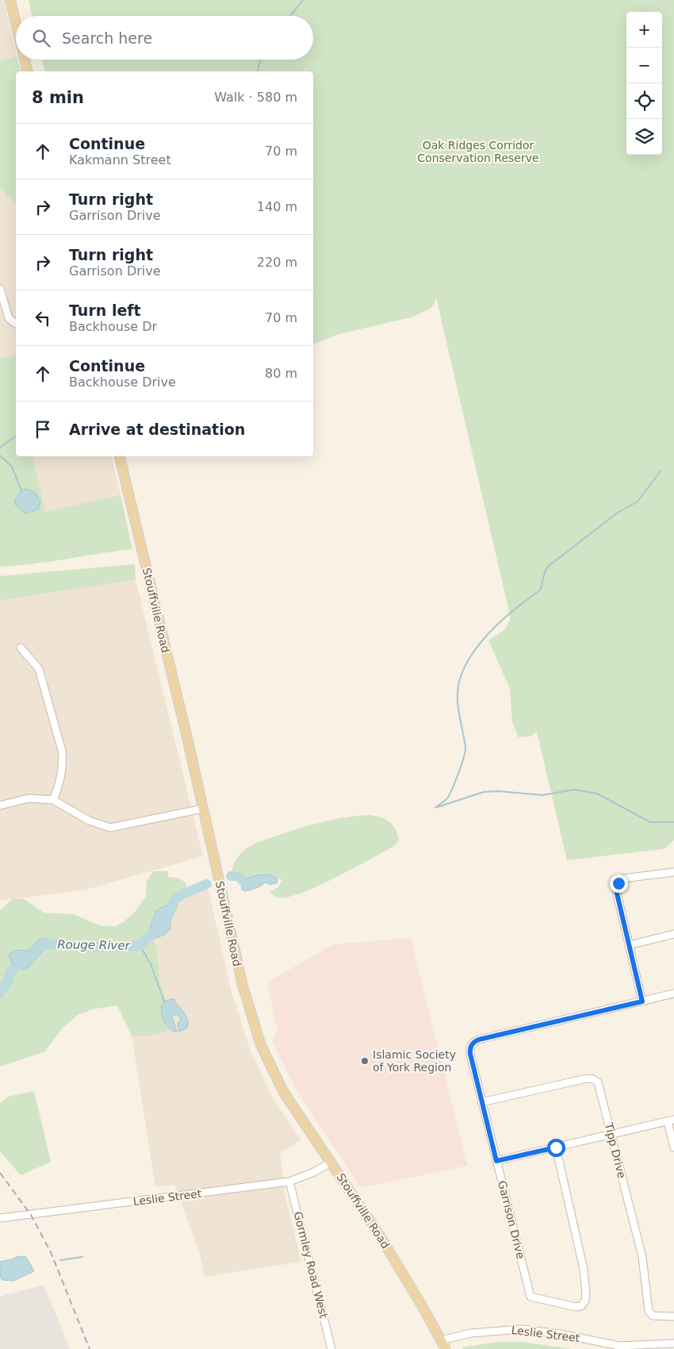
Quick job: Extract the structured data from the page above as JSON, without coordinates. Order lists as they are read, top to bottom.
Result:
{
  "streets": {
    "main road": ["Stouffville Road"],
    "street": [
      "Tipp Drive",
      "Leslie Street",
      "Garrison Drive",
      "Gormley Road West"
    ]
  },
  "crossings": [
    ["Stouffville Road", "Leslie Street"],
    ["Tipp Drive", "Garrison Drive"],
    ["Leslie Street", "Gormley Road West"]
  ],
  "water": ["Rouge River"],
  "parks": ["Oak Ridges Corridor Conservation Reserve"],
  "places": ["Islamic Society of York Region"],
  "page": {
    "map_buttons": ["+", "−"],
    "search": "Search here",
    "heading": ["8 min", "Walk · 580 m"],
    "list": [
      ["Continue", "Kakmann Street", "70 m"],
      ["Turn right", "Garrison Drive", "140 m"],
      ["Turn right", "Garrison Drive", "220 m"],
      ["Turn left", "Backhouse Dr", "70 m"],
      ["Continue", "Backhouse Drive", "80 m"],
      "Arrive at destination"
    ]
  }
}
